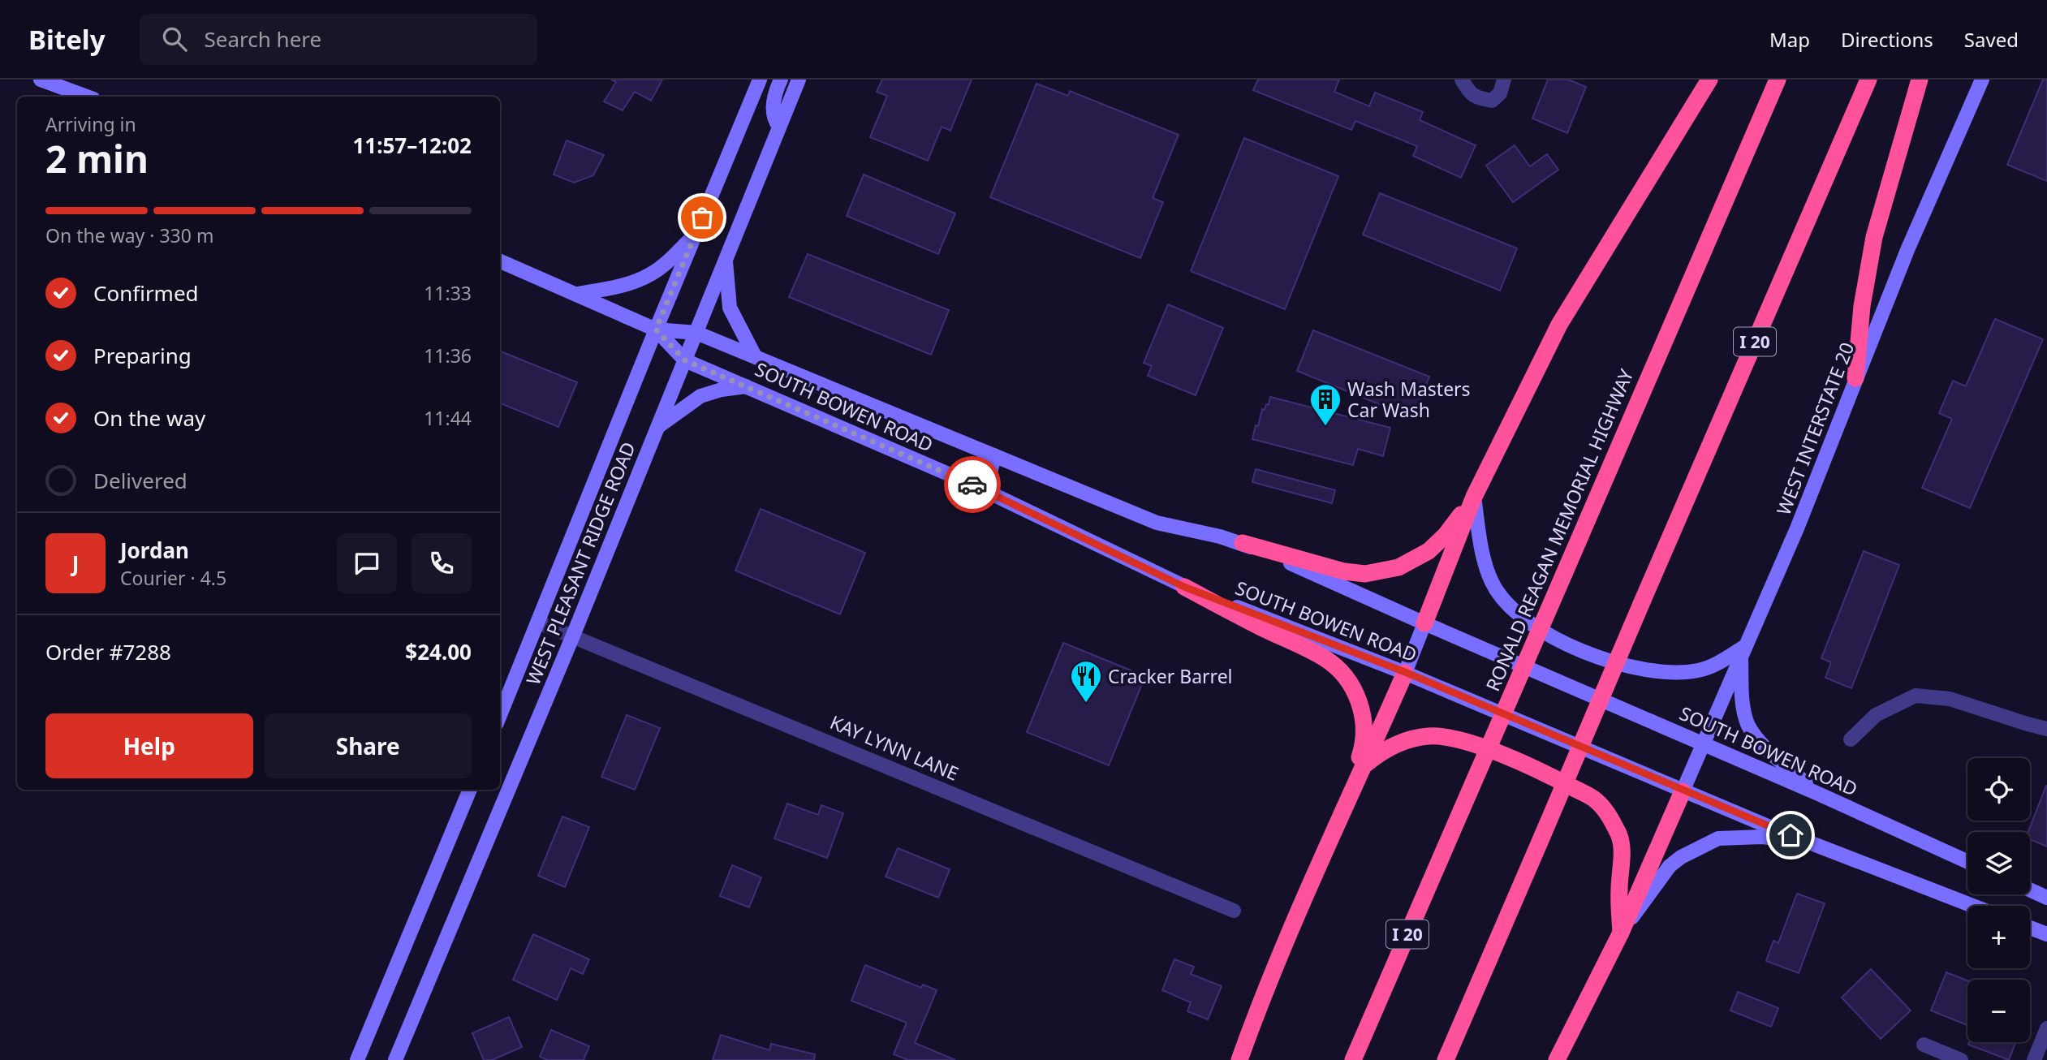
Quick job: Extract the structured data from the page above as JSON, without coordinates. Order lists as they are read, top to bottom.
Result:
{
  "streets": {
    "highway": ["I 20", "RONALD REAGAN MEMORIAL HIGHWAY"],
    "main road": ["SOUTH BOWEN ROAD", "WEST INTERSTATE 20", "WEST PLEASANT RIDGE ROAD"],
    "street": ["KAY LYNN LANE"]
  },
  "crossings": [
    ["SOUTH BOWEN ROAD", "WEST INTERSTATE 20"],
    ["SOUTH BOWEN ROAD", "WEST PLEASANT RIDGE ROAD"],
    ["WEST PLEASANT RIDGE ROAD", "KAY LYNN LANE"]
  ],
  "places": {
    "building": ["Wash Masters Car Wash"],
    "restaurant": ["Cracker Barrel"]
  },
  "page": {
    "header": "Bitely",
    "search": "Search here",
    "nav": ["Map", "Directions", "Saved"],
    "heading": ["2 min", "Arriving in", "11:57–12:02"],
    "panel": [
      "Jordan",
      "Courier · 4.5",
      "Order #7288",
      "$24.00"
    ],
    "bar": "On the way · 330 m",
    "list": [
      ["Confirmed", "11:33"],
      ["Preparing", "11:36"],
      ["On the way", "11:44"],
      "Delivered"
    ],
    "round": "J",
    "buttons": ["Help", "Share"],
    "map_buttons": ["+", "−"]
  }
}
